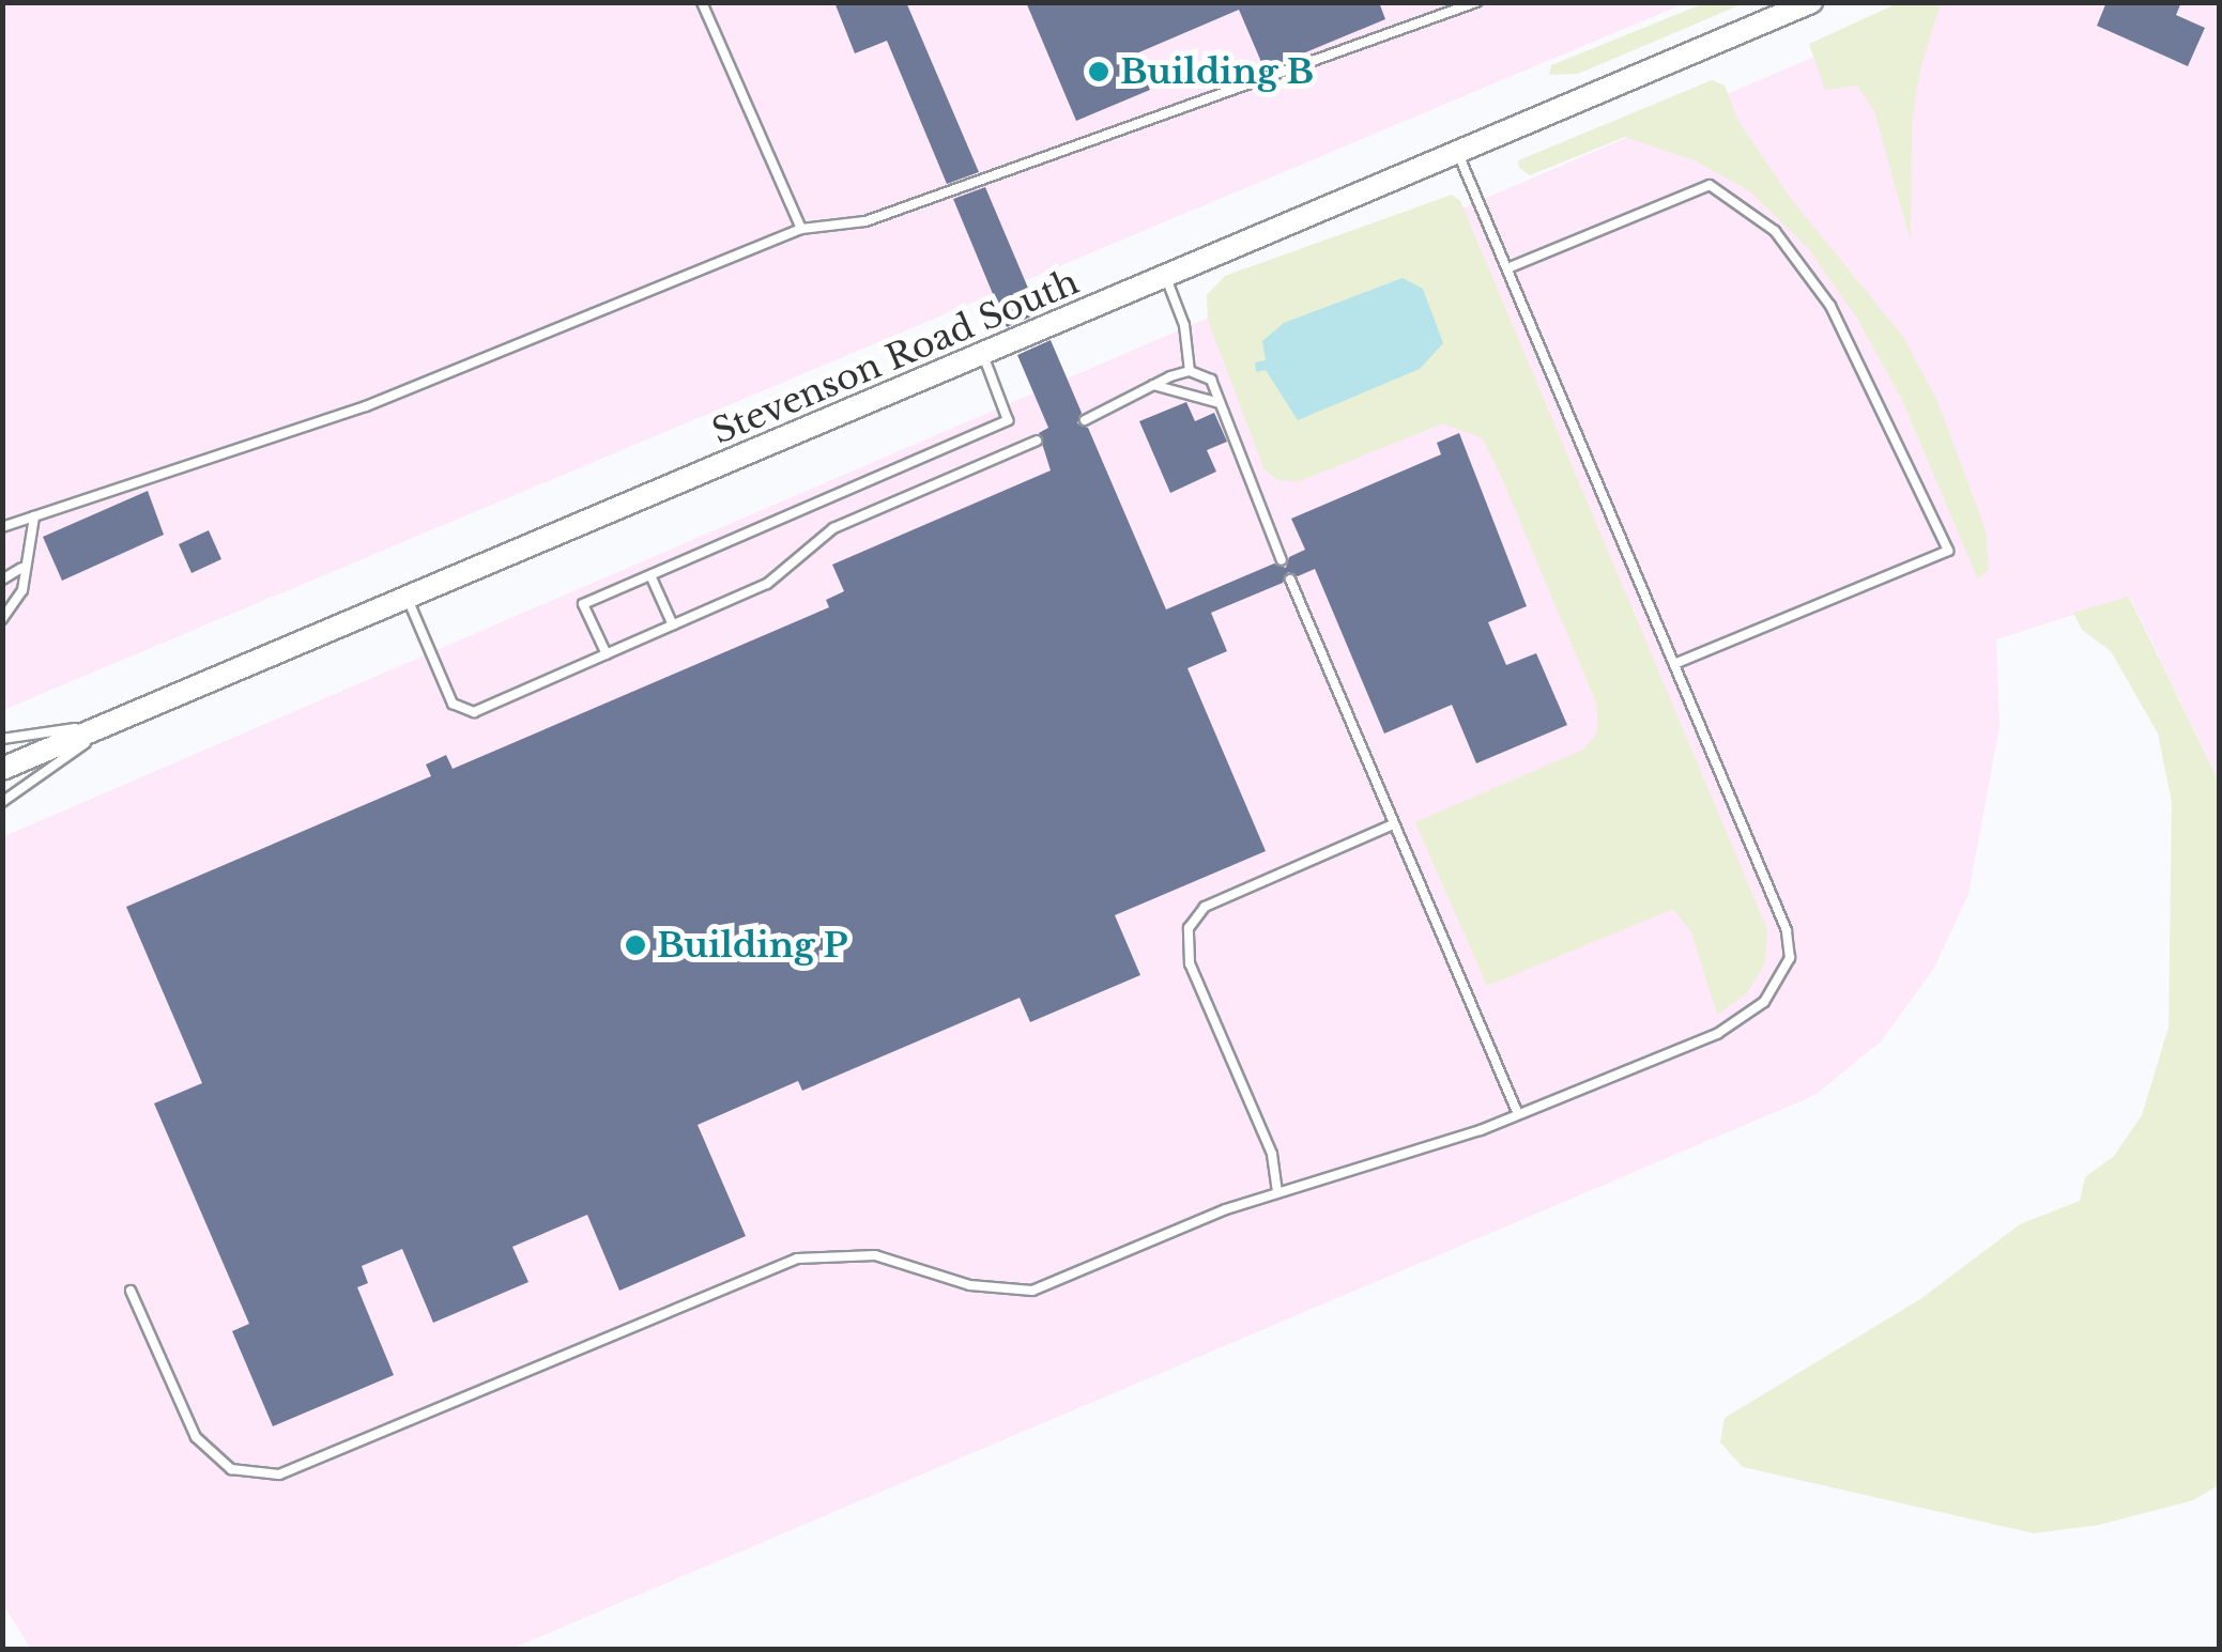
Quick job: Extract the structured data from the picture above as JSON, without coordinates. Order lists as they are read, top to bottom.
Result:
{
  "streets": {
    "main road": ["Stevenson Road South"]
  },
  "places": ["Building B", "Building P"]
}
